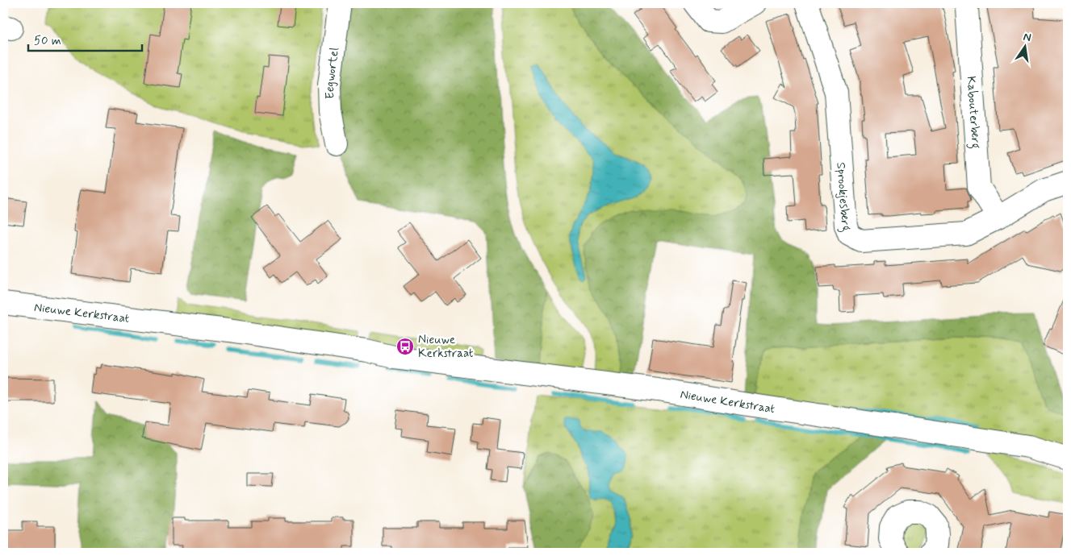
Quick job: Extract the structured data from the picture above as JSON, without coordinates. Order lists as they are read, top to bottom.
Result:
{
  "streets": {
    "street": [
      "Eegwortel",
      "Kabouterberg",
      "Sprookjesberg",
      "Nieuwe Kerkstraat"
    ]
  },
  "crossings": [
    ["Kabouterberg", "Sprookjesberg"]
  ],
  "places": {
    "bus stop": ["Nieuwe Kerkstraat"]
  },
  "scale_bar": "50 m",
  "north": "top"
}
